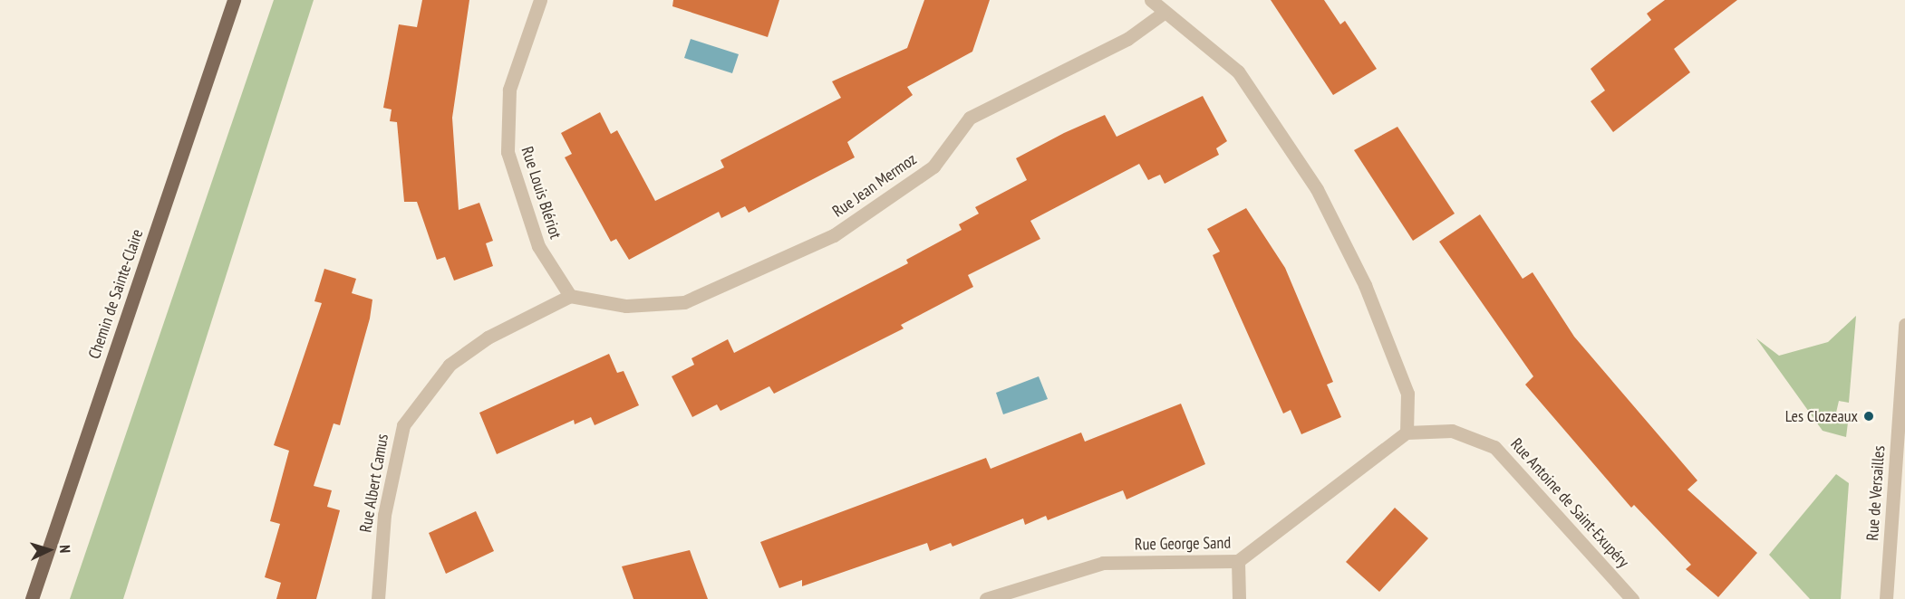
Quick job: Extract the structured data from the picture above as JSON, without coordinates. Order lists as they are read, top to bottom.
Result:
{
  "streets": {
    "main road": ["Chemin de Sainte-Claire"],
    "street": [
      "Rue Jean Mermoz",
      "Rue Louis Blériot",
      "Rue Albert Camus",
      "Rue de Versailles",
      "Rue Antoine de Saint-Exupéry",
      "Rue George Sand"
    ]
  },
  "crossings": [
    ["Rue Jean Mermoz", "Rue Louis Blériot"],
    ["Rue Jean Mermoz", "Rue Albert Camus"],
    ["Rue Louis Blériot", "Rue Albert Camus"],
    ["Rue Antoine de Saint-Exupéry", "Rue George Sand"]
  ],
  "places": ["Les Clozeaux"],
  "north": "right"
}
